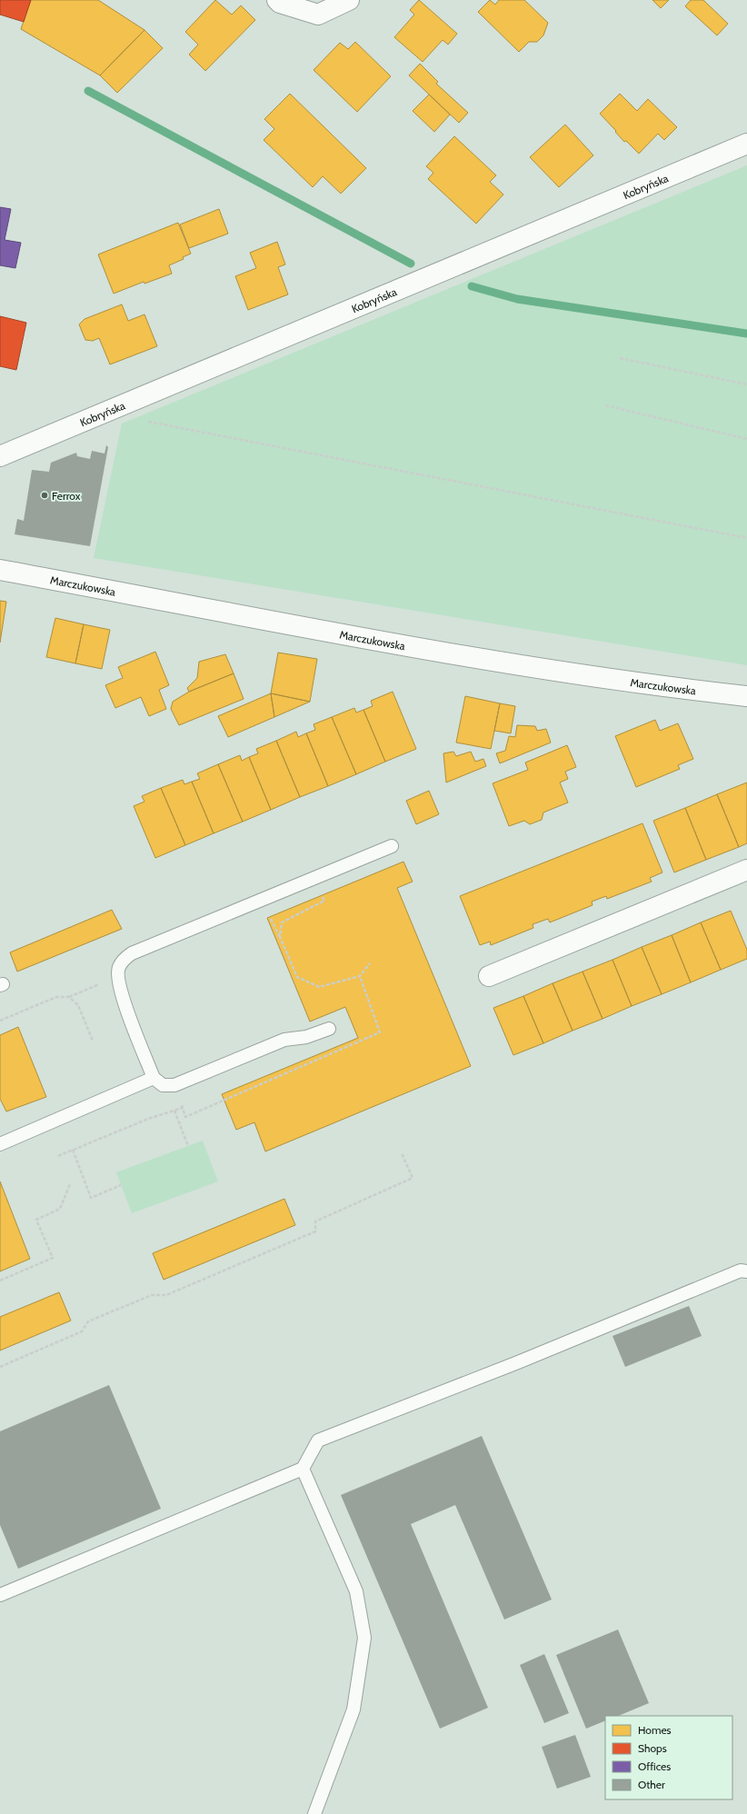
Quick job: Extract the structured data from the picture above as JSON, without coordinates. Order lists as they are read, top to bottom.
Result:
{
  "streets": {
    "street": ["Kobryńska", "Marczukowska"]
  },
  "places": ["Ferrox"],
  "legend": [
    "Homes",
    "Shops",
    "Offices",
    "Other"
  ]
}
